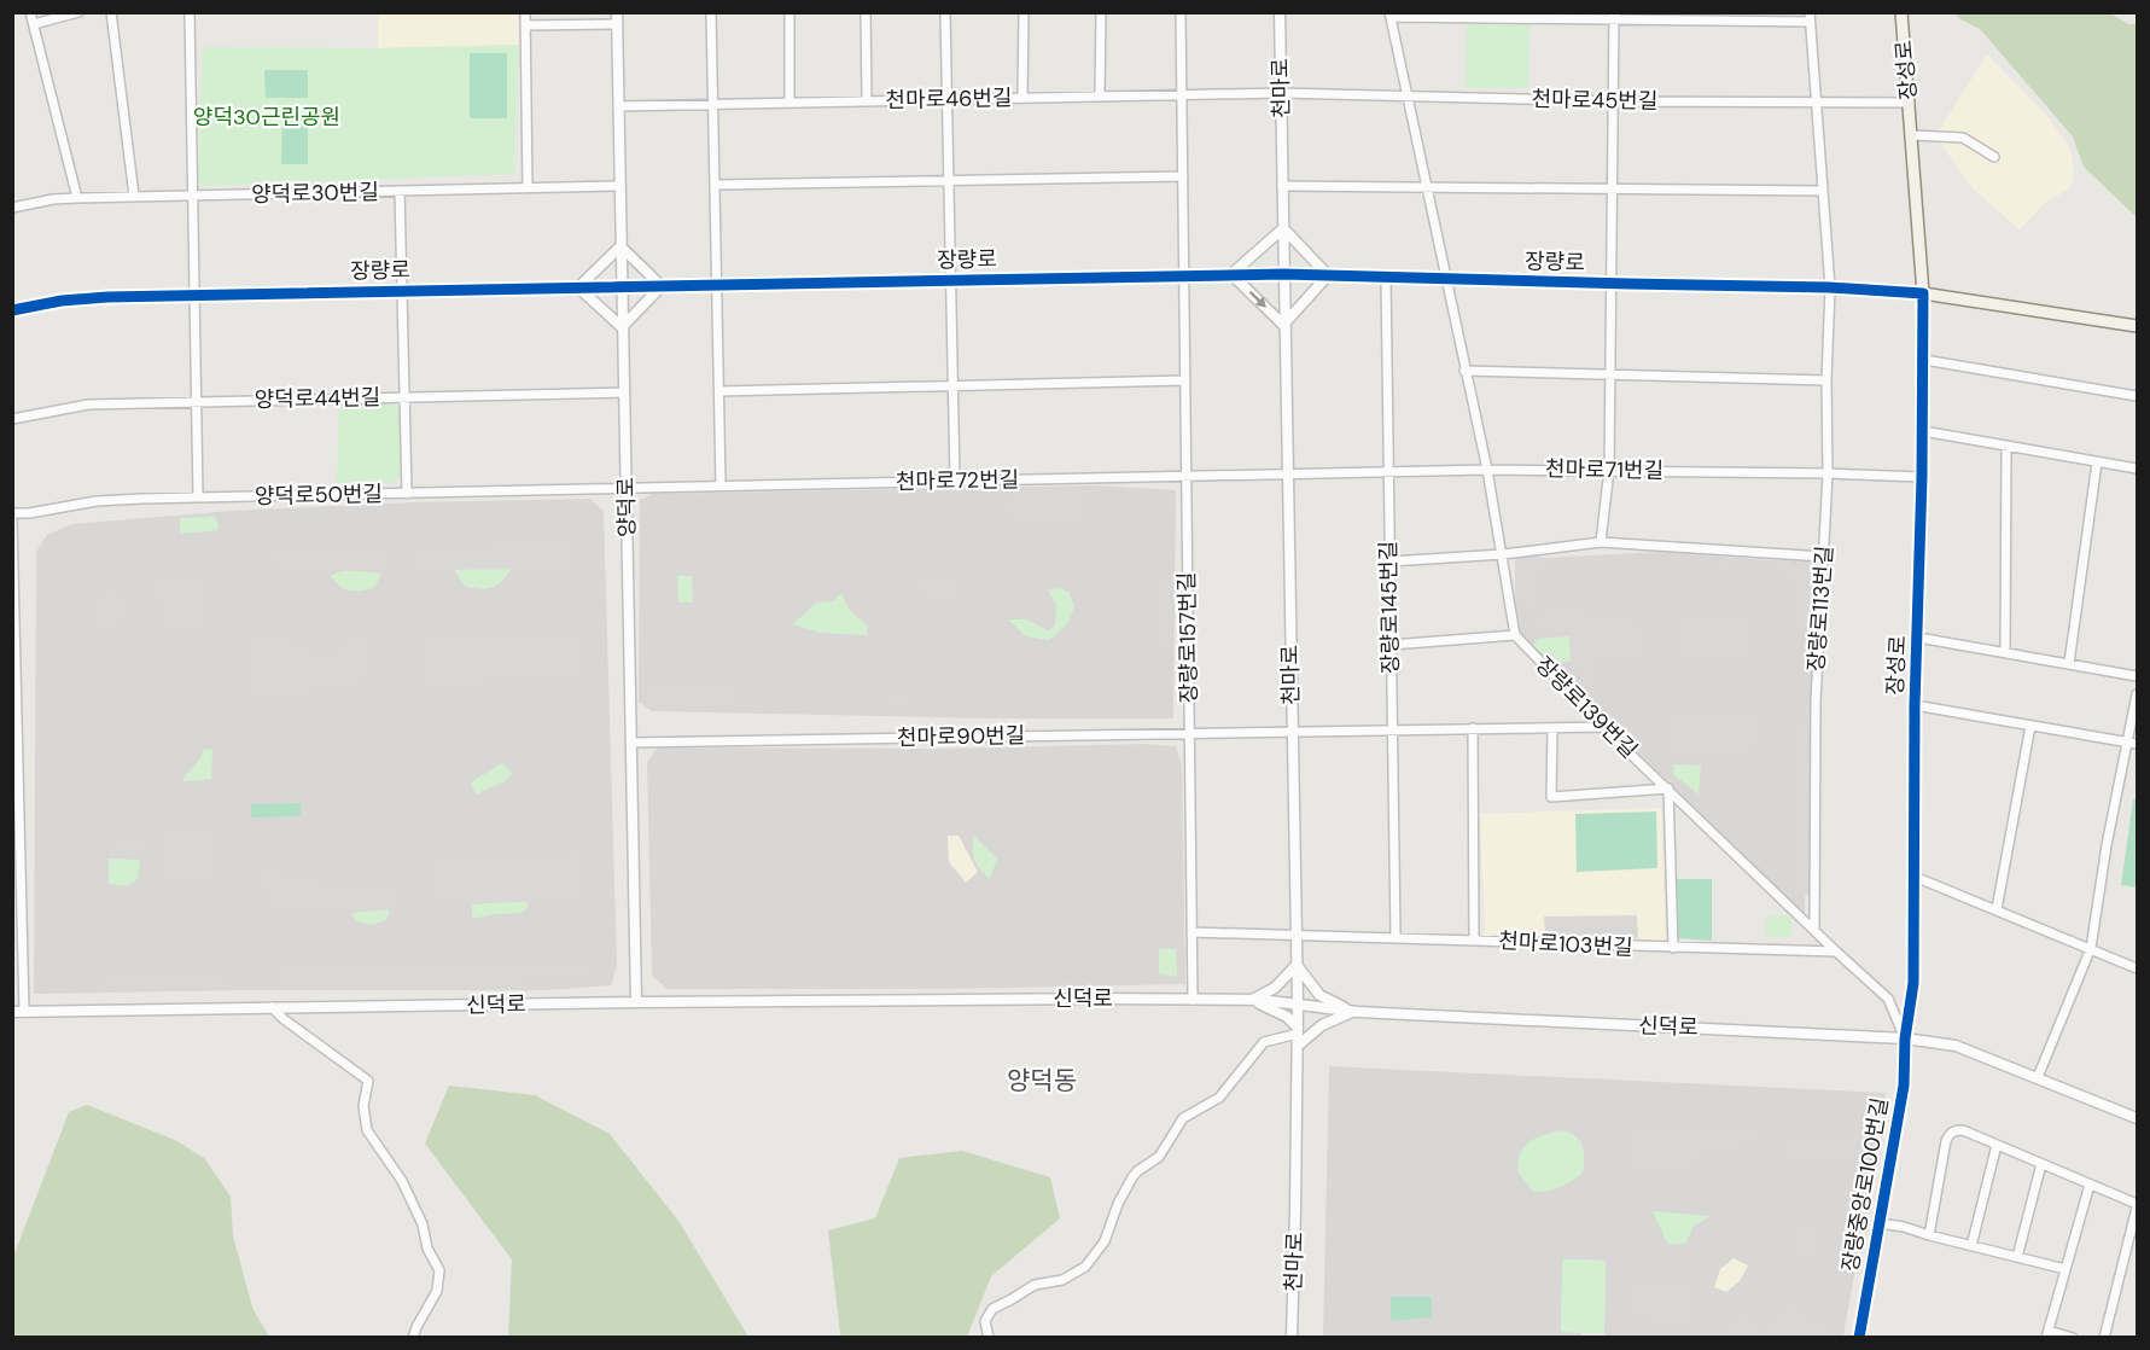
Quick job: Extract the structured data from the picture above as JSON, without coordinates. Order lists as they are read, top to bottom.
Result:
{
  "streets": {
    "main road": ["장성로", "장량로"],
    "street": [
      "천마로",
      "천마로46번길",
      "천마로45번길",
      "양덕로30번길",
      "양덕로44번길",
      "천마로71번길",
      "천마로72번길",
      "양덕로50번길",
      "양덕로",
      "장량로145번길",
      "장량로113번길",
      "장량로157번길",
      "장량로139번길",
      "천마로90번길",
      "천마로103번길",
      "신덕로",
      "장량중앙로100번길"
    ]
  },
  "crossings": [
    ["장성로", "천마로45번길"],
    ["장성로", "장량로"],
    ["장성로", "천마로71번길"],
    ["장성로", "장량로139번길"],
    ["장성로", "신덕로"],
    ["장성로", "장량중앙로100번길"],
    ["천마로", "천마로46번길"],
    ["천마로", "천마로45번길"],
    ["천마로", "장량로"],
    ["천마로", "천마로71번길"],
    ["천마로", "천마로72번길"],
    ["천마로", "천마로90번길"],
    ["천마로", "천마로103번길"],
    ["천마로", "신덕로"],
    ["천마로46번길", "천마로45번길"],
    ["천마로46번길", "양덕로"],
    ["천마로46번길", "장량로157번길"],
    ["천마로45번길", "장량로113번길"],
    ["양덕로30번길", "양덕로"],
    ["장량로", "양덕로"],
    ["장량로", "장량로145번길"],
    ["장량로", "장량로113번길"],
    ["장량로", "장량로157번길"],
    ["양덕로44번길", "양덕로"],
    ["천마로71번길", "천마로72번길"],
    ["천마로71번길", "장량로145번길"],
    ["천마로71번길", "장량로113번길"],
    ["천마로72번길", "양덕로50번길"],
    ["천마로72번길", "양덕로"],
    ["천마로72번길", "장량로157번길"],
    ["양덕로50번길", "양덕로"],
    ["양덕로", "천마로90번길"],
    ["양덕로", "신덕로"],
    ["장량로145번길", "천마로90번길"],
    ["장량로145번길", "천마로103번길"],
    ["장량로113번길", "장량로139번길"],
    ["장량로157번길", "천마로90번길"],
    ["장량로157번길", "천마로103번길"],
    ["장량로157번길", "신덕로"],
    ["장량로139번길", "천마로90번길"],
    ["장량로139번길", "천마로103번길"],
    ["장량로139번길", "신덕로"],
    ["장량로139번길", "장량중앙로100번길"],
    ["신덕로", "장량중앙로100번길"]
  ],
  "districts": ["양덕동"],
  "parks": ["양덕30근린공원"]
}
